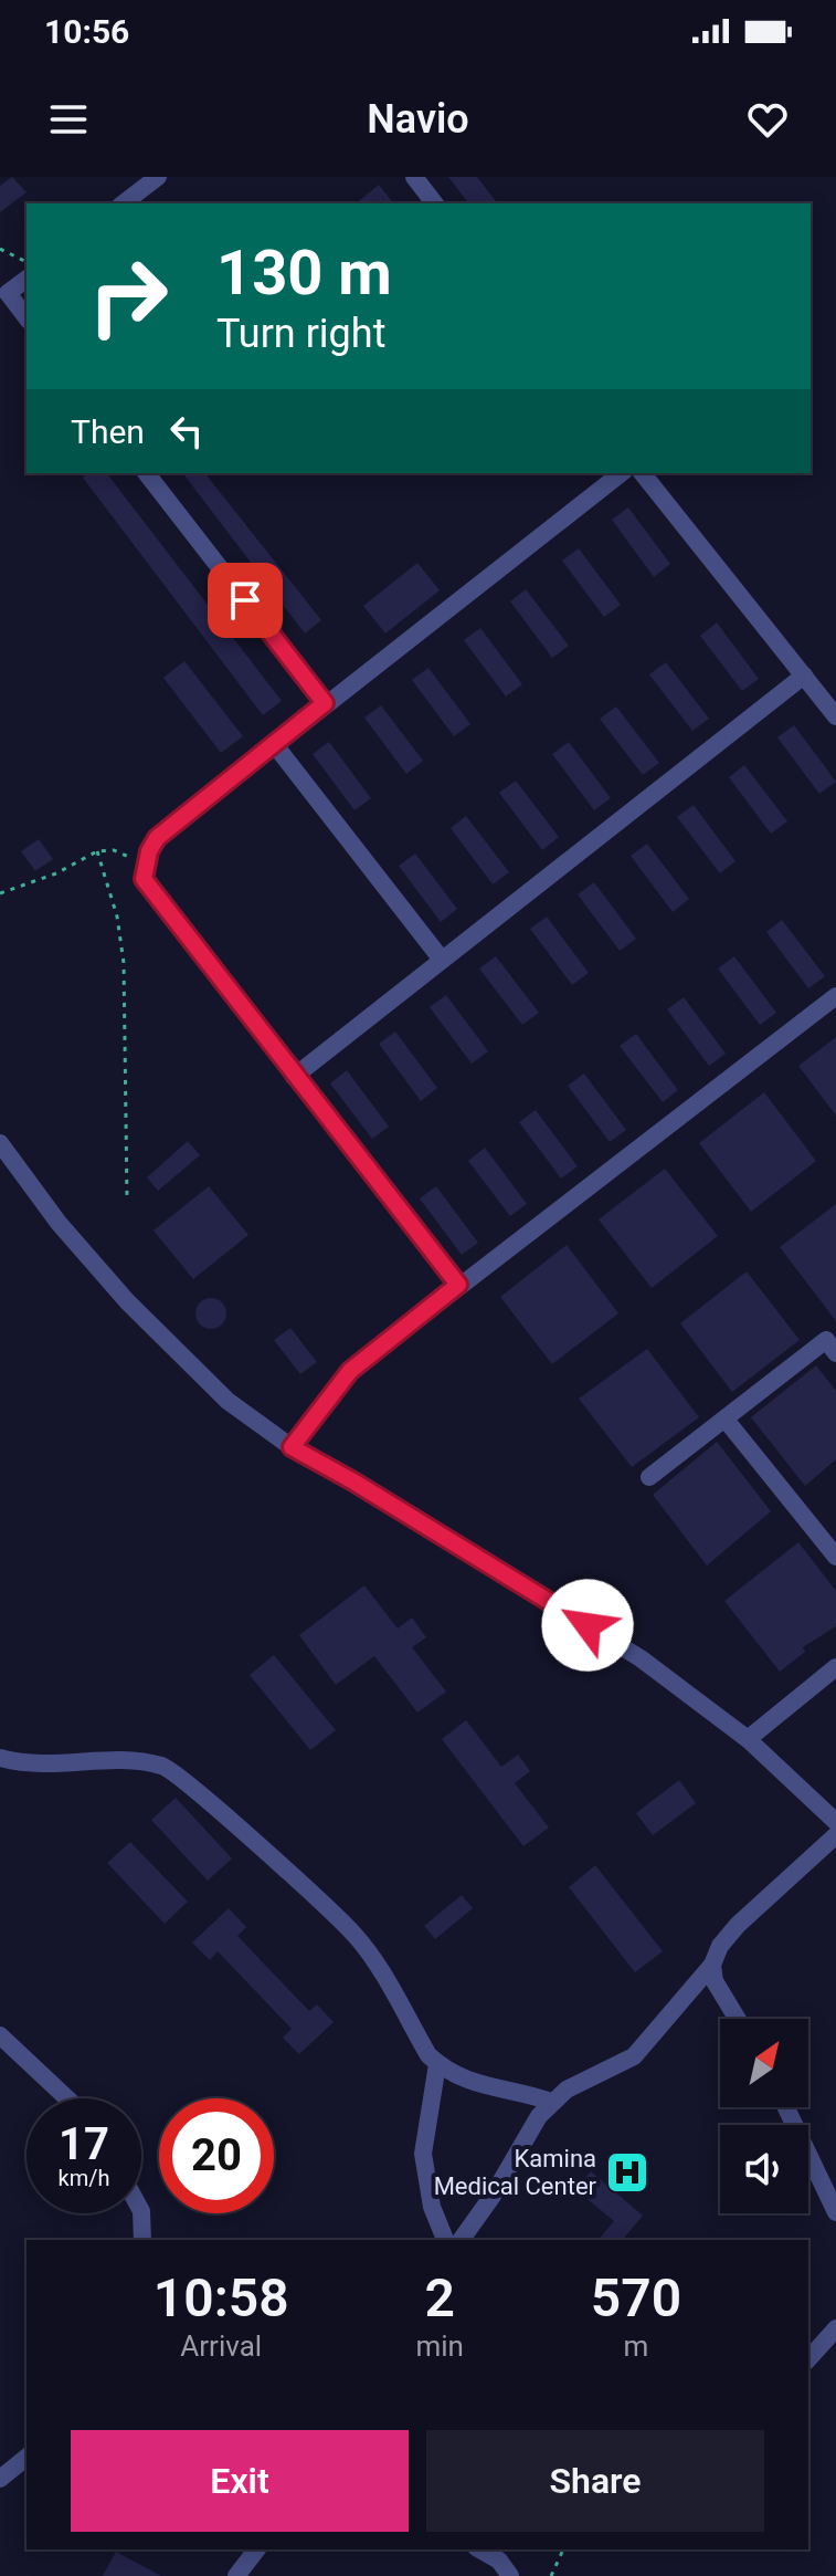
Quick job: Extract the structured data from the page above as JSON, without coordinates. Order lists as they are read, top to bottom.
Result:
{
  "places": {
    "hospital": ["Kamina Medical Center"]
  },
  "north": "top right",
  "page": {
    "status": "10:56",
    "header": "Navio",
    "turn": ["130 m", "Turn right"],
    "then": "Then",
    "speed": "17 km/h",
    "limit": "20",
    "eta": [
      "10:58",
      "Arrival",
      "2",
      "min",
      "570",
      "m"
    ],
    "buttons": ["Exit", "Share"]
  }
}
